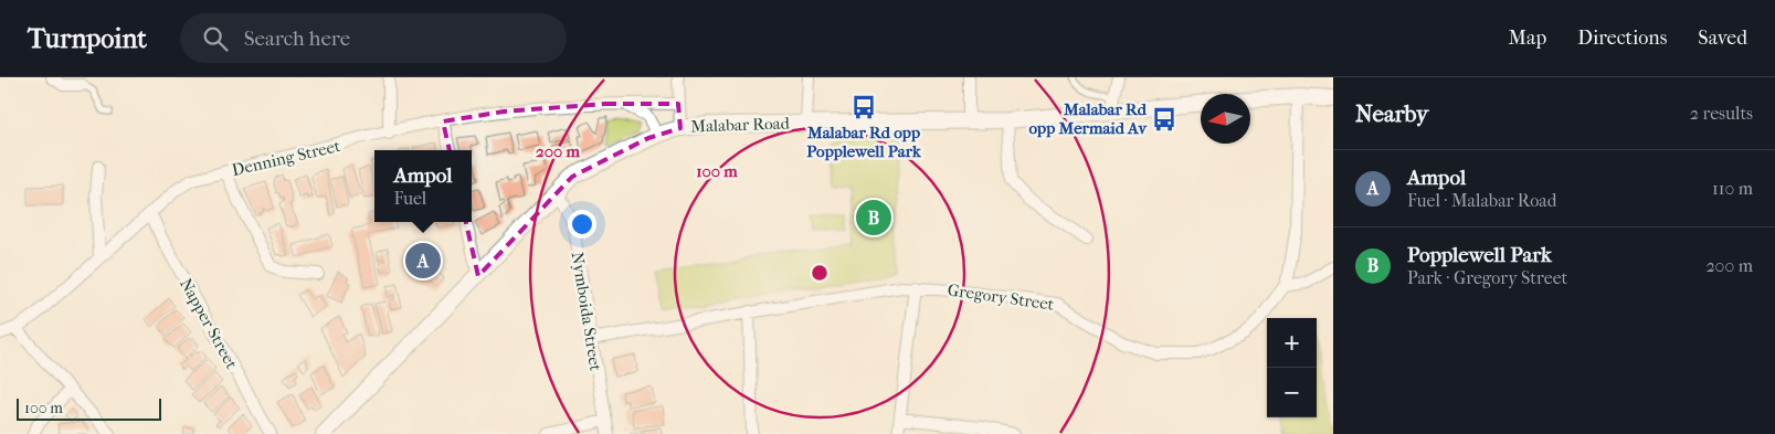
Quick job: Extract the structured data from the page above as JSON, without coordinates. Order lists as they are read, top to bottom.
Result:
{
  "streets": {
    "main road": ["Malabar Road"],
    "street": [
      "Denning Street",
      "Gregory Street",
      "Nymboida Street",
      "Napper Street"
    ]
  },
  "crossings": [
    ["Malabar Road", "Denning Street"],
    ["Malabar Road", "Gregory Street"],
    ["Malabar Road", "Nymboida Street"],
    ["Denning Street", "Napper Street"],
    ["Gregory Street", "Nymboida Street"]
  ],
  "places": {
    "bus stop": ["Malabar Rd opp Popplewell Park", "Malabar Rd opp Mermaid Av"]
  },
  "scale_bar": "100 m",
  "north": "left",
  "page": {
    "header": "Turnpoint",
    "search": "Search here",
    "nav": ["Map", "Directions", "Saved"],
    "heading": ["Nearby", "2 results"],
    "list": [
      {
        "mark": "A",
        "name": "Ampol",
        "note": "Fuel · Malabar Road",
        "value": "110 m"
      },
      {
        "mark": "B",
        "name": "Popplewell Park",
        "note": "Park · Gregory Street",
        "value": "200 m"
      }
    ],
    "popup": ["Ampol", "Fuel"],
    "pins": ["B", "A"],
    "map_buttons": ["+", "−"],
    "scale": "100 m"
  },
  "rings": ["200 m", "100 m"]
}
